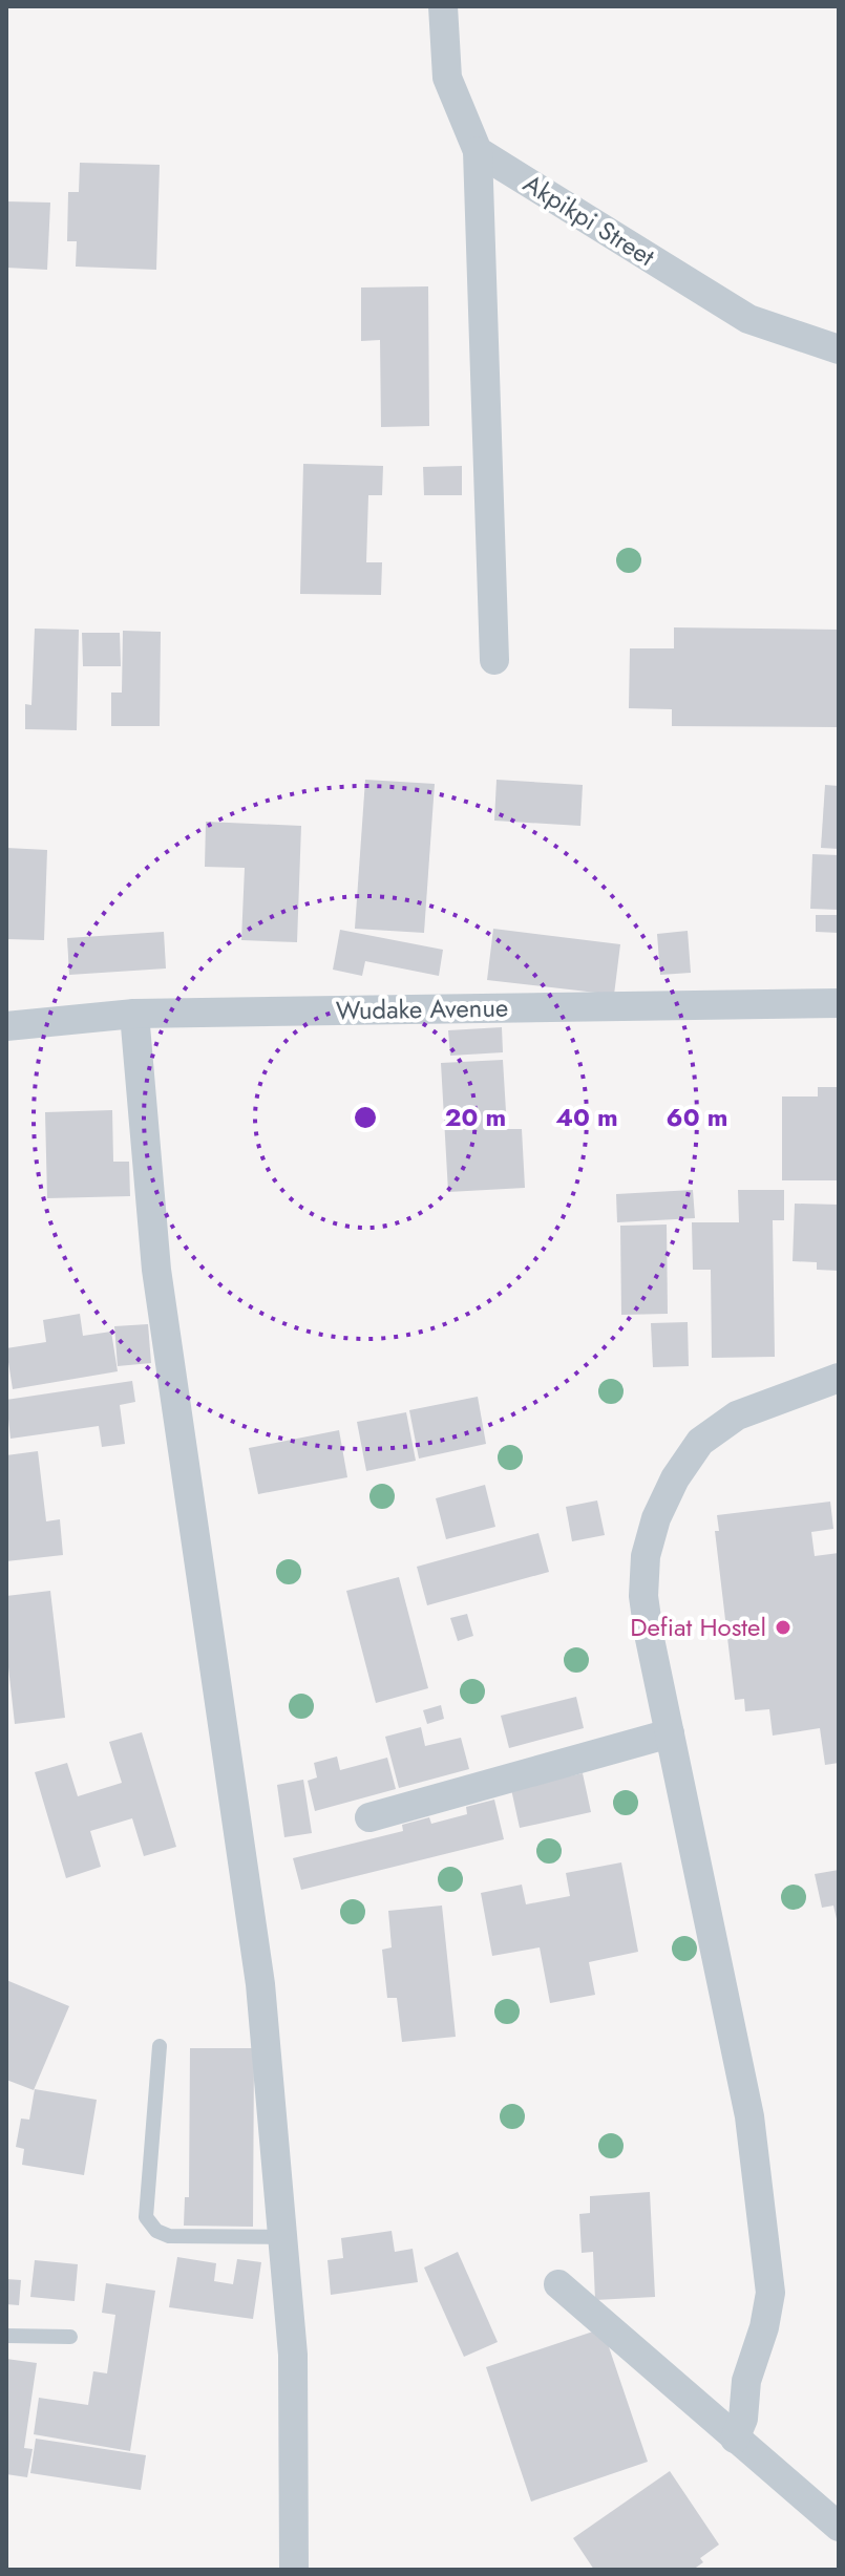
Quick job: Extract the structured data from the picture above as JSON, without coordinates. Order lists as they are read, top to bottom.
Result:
{
  "streets": {
    "street": ["Akpikpi Street", "Wudake Avenue"]
  },
  "places": ["Defiat Hostel"],
  "rings": ["20 m", "40 m", "60 m"]
}
